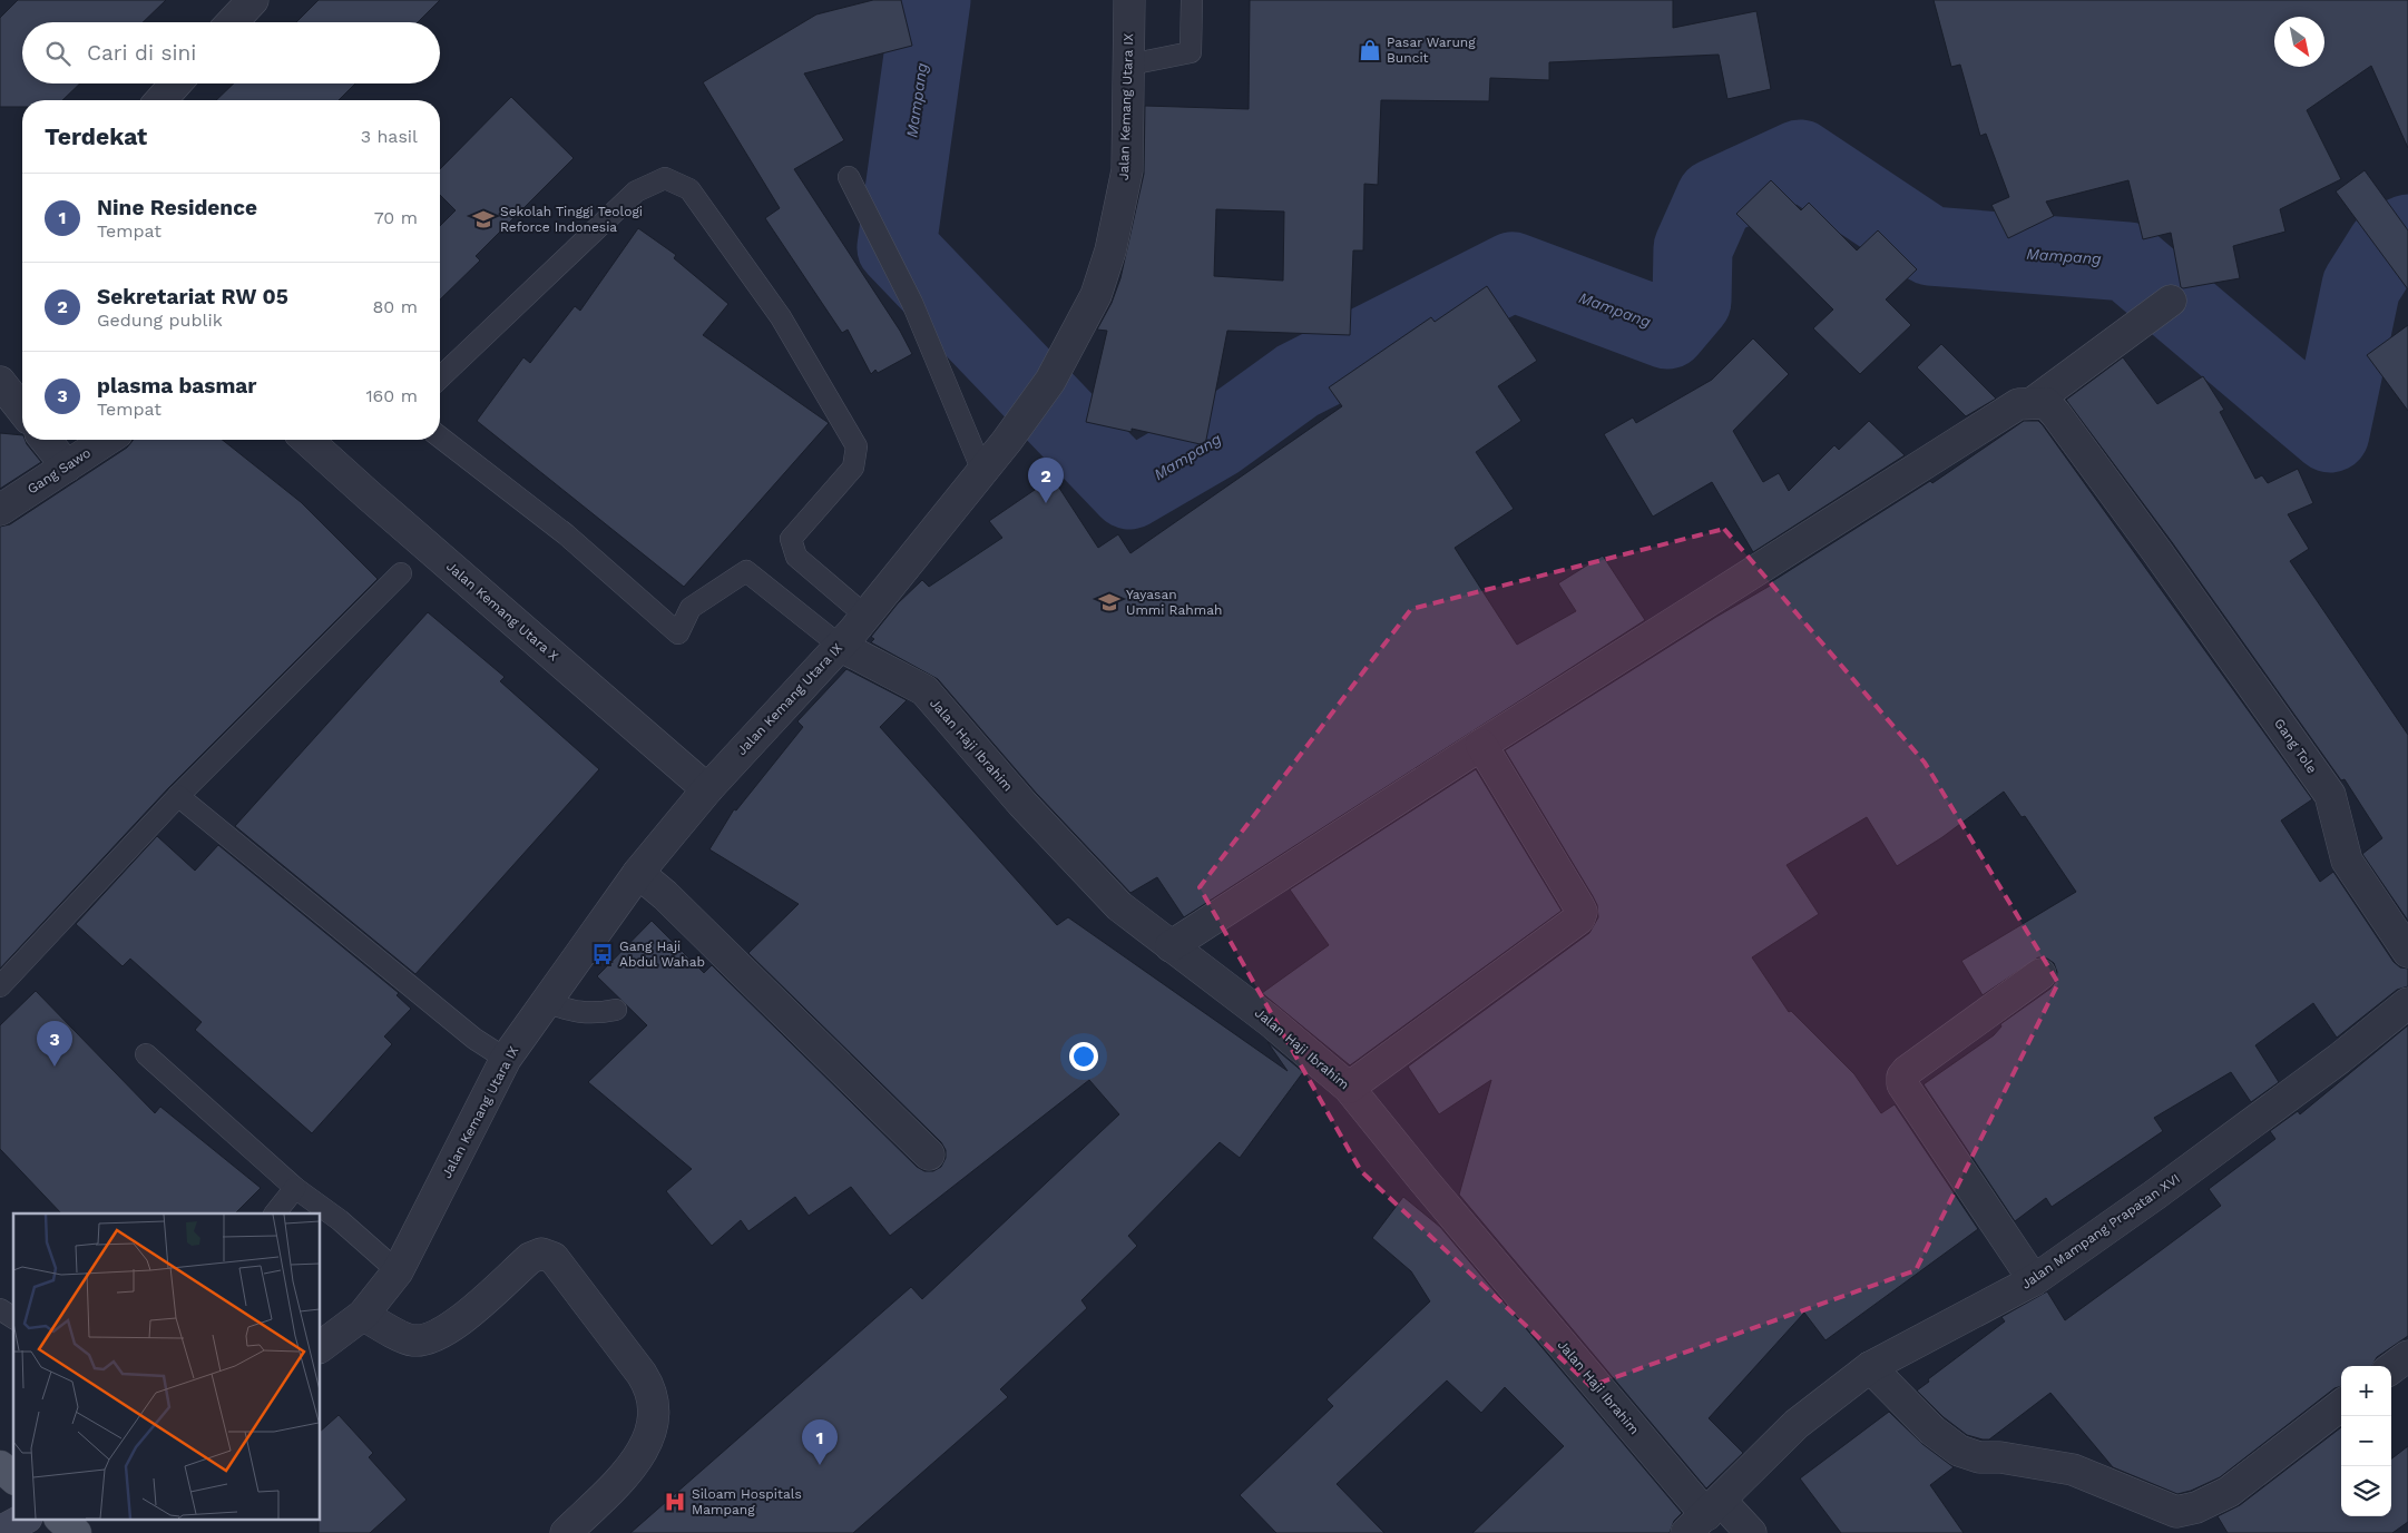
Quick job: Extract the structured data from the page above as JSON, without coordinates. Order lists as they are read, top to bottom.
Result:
{
  "streets": {
    "street": [
      "Jalan Kemang Utara IX",
      "Gang Sawo",
      "Jalan Kemang Utara X",
      "Jalan Haji Ibrahim",
      "Gang Tole",
      "Jalan Mampang Prapatan XVI"
    ]
  },
  "crossings": [
    ["Jalan Kemang Utara IX", "Jalan Kemang Utara X"],
    ["Jalan Kemang Utara IX", "Jalan Haji Ibrahim"],
    ["Jalan Haji Ibrahim", "Jalan Mampang Prapatan XVI"]
  ],
  "water": ["Mampang"],
  "places": {
    "shop": ["Pasar Warung Buncit"],
    "school or university": ["Sekolah Tinggi Teologi Reforce Indonesia", "Yayasan Ummi Rahmah"],
    "bus stop": ["Gang Haji Abdul Wahab"],
    "hospital": ["Siloam Hospitals Mampang"]
  },
  "north": "bottom right",
  "page": {
    "search": "Cari di sini",
    "heading": ["Terdekat", "3 hasil"],
    "list": [
      {
        "mark": "1",
        "name": "Nine Residence",
        "note": "Tempat",
        "value": "70 m"
      },
      {
        "mark": "2",
        "name": "Sekretariat RW 05",
        "note": "Gedung publik",
        "value": "80 m"
      },
      {
        "mark": "3",
        "name": "plasma basmar",
        "note": "Tempat",
        "value": "160 m"
      }
    ],
    "pins": ["2", "3", "1"],
    "map_buttons": ["+", "−"]
  }
}
